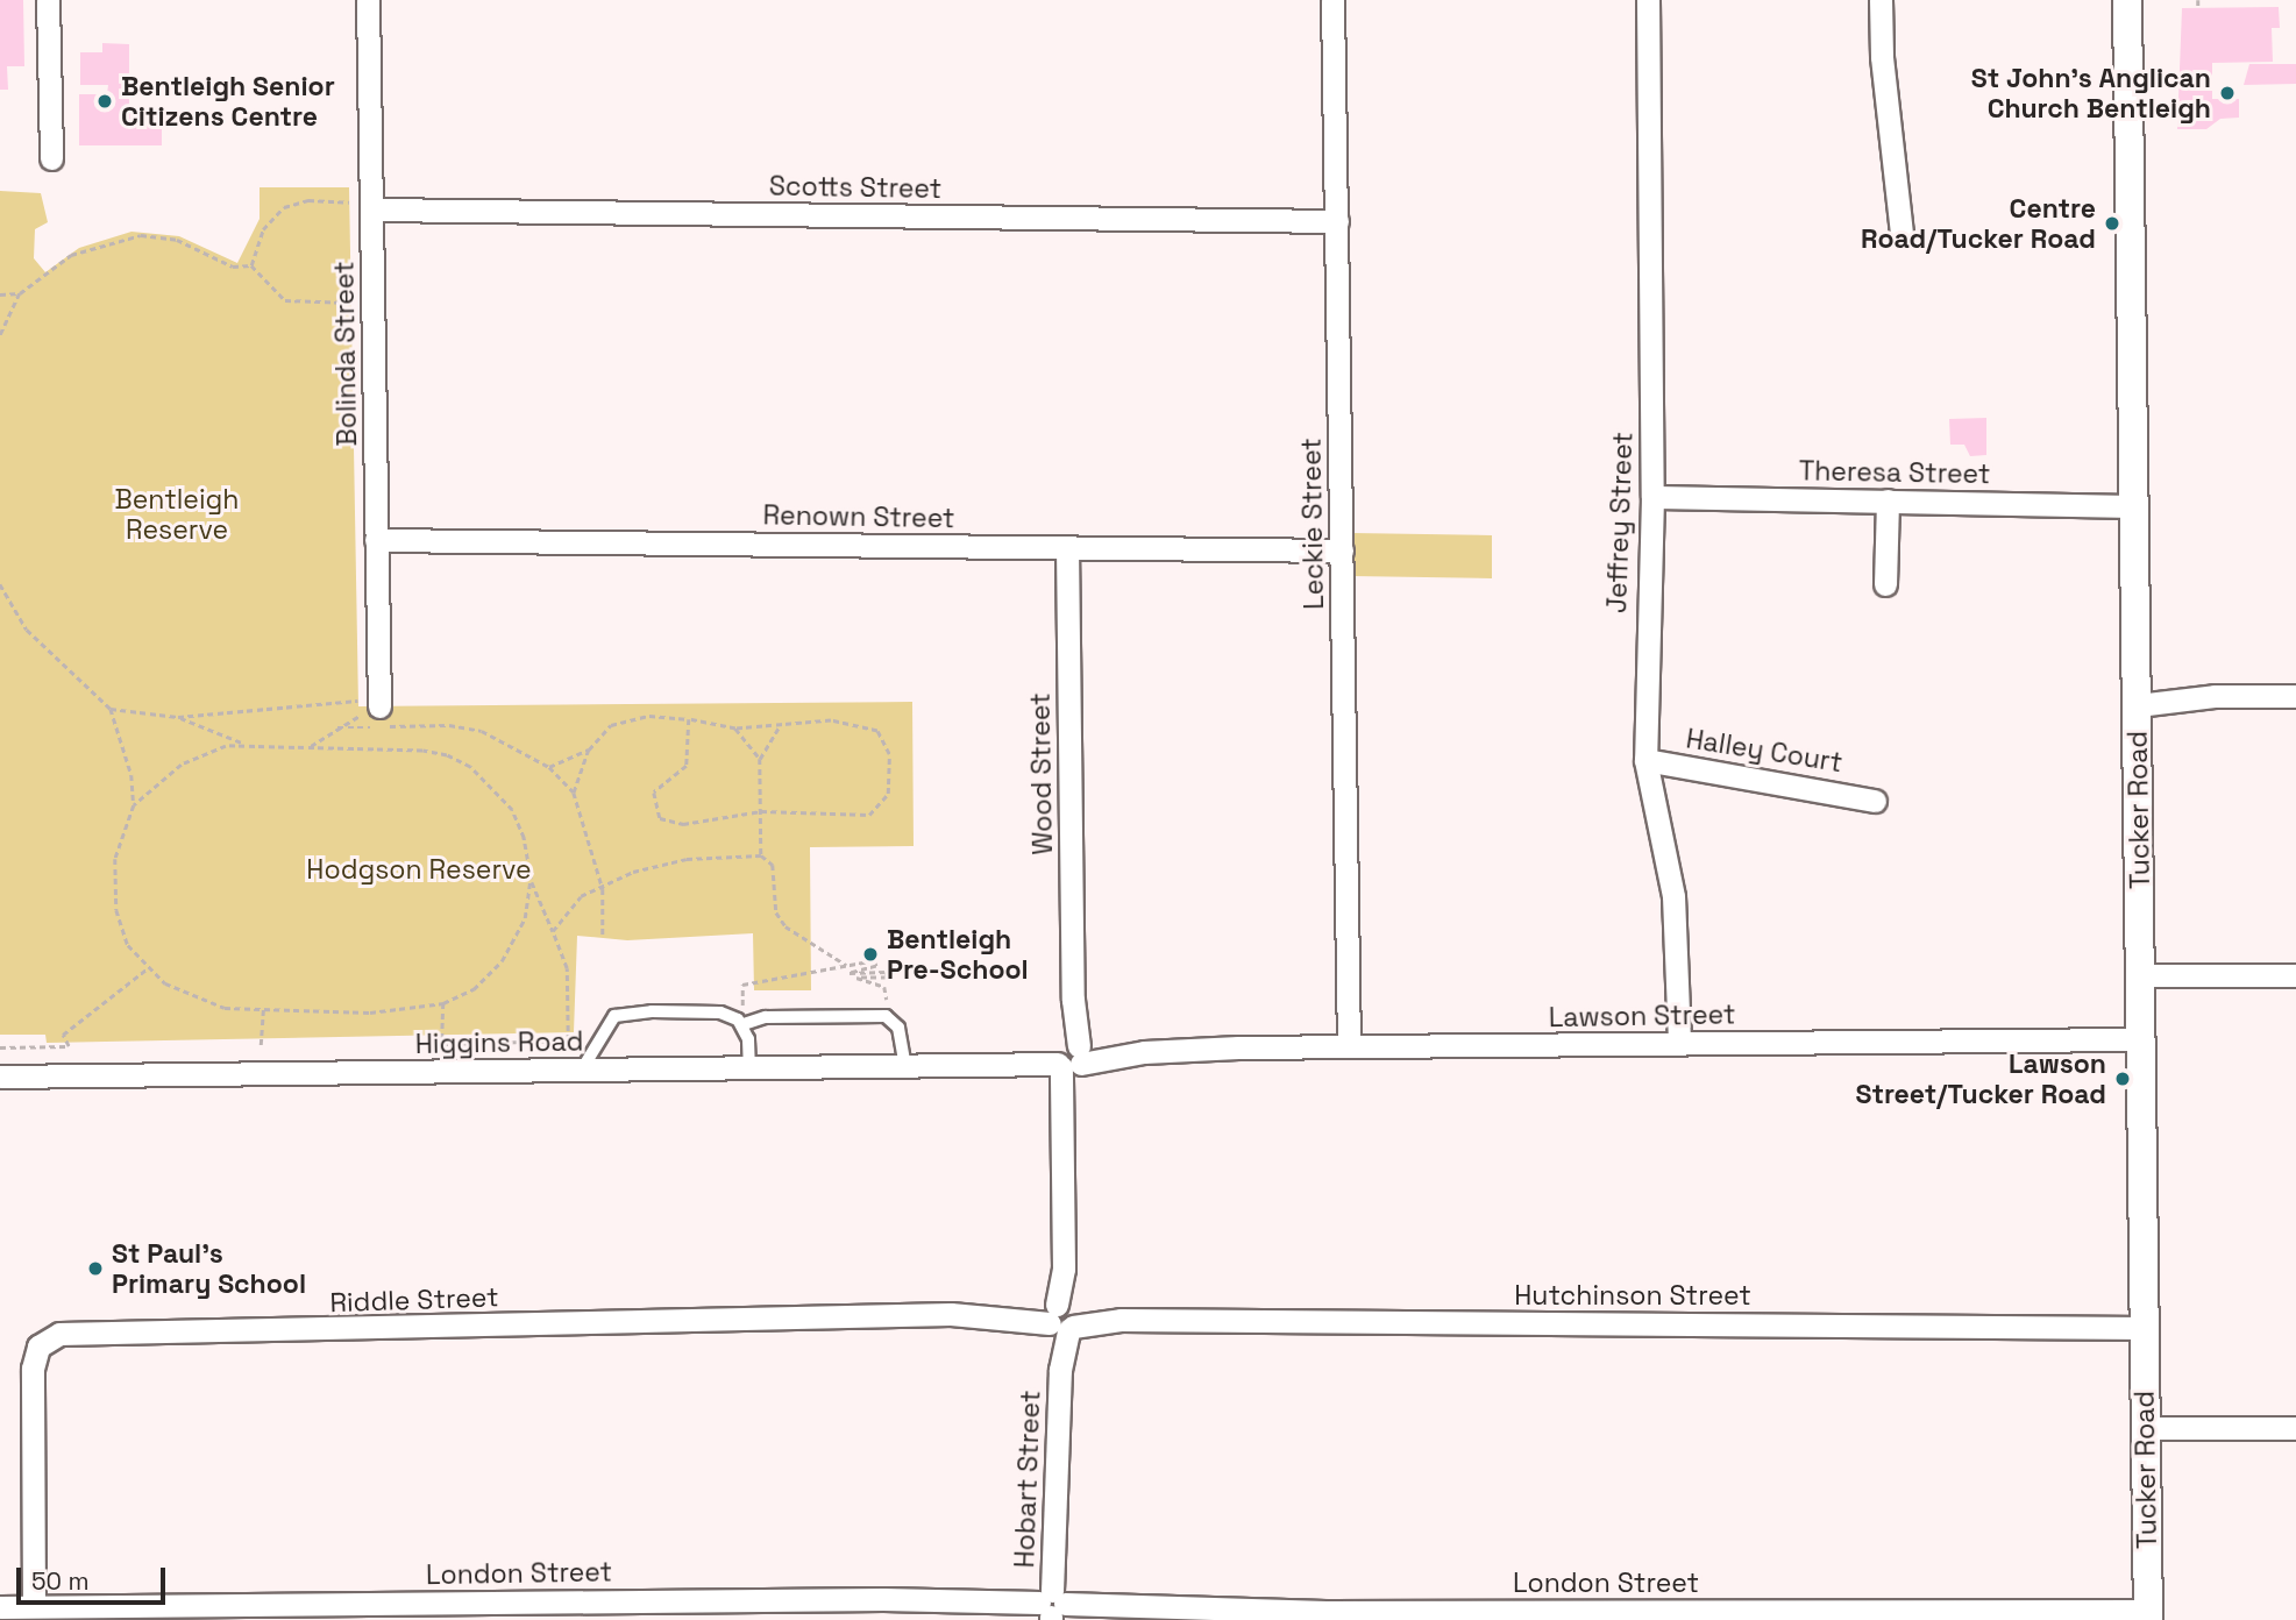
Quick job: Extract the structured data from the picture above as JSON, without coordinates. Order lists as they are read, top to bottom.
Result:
{
  "streets": {
    "street": [
      "Scotts Street",
      "Bolinda Street",
      "Theresa Street",
      "Renown Street",
      "Jeffrey Street",
      "Leckie Street",
      "Halley Court",
      "Wood Street",
      "Tucker Road",
      "Lawson Street",
      "Higgins Road",
      "Hutchinson Street",
      "Riddle Street",
      "Hobart Street",
      "London Street"
    ]
  },
  "crossings": [
    ["Scotts Street", "Bolinda Street"],
    ["Scotts Street", "Leckie Street"],
    ["Bolinda Street", "Renown Street"],
    ["Theresa Street", "Jeffrey Street"],
    ["Theresa Street", "Tucker Road"],
    ["Renown Street", "Leckie Street"],
    ["Renown Street", "Wood Street"],
    ["Jeffrey Street", "Halley Court"],
    ["Jeffrey Street", "Lawson Street"],
    ["Leckie Street", "Lawson Street"],
    ["Wood Street", "Lawson Street"],
    ["Wood Street", "Higgins Road"],
    ["Wood Street", "Hobart Street"],
    ["Tucker Road", "Lawson Street"],
    ["Tucker Road", "Hutchinson Street"],
    ["Tucker Road", "London Street"],
    ["Lawson Street", "Higgins Road"],
    ["Lawson Street", "Hobart Street"],
    ["Higgins Road", "Hobart Street"],
    ["Hutchinson Street", "Riddle Street"],
    ["Hutchinson Street", "Hobart Street"],
    ["Riddle Street", "Hobart Street"],
    ["Riddle Street", "London Street"],
    ["Hobart Street", "London Street"]
  ],
  "parks": ["Bentleigh Reserve", "Hodgson Reserve"],
  "places": [
    "St John's Anglican Church Bentleigh",
    "Bentleigh Senior Citizens Centre",
    "Centre Road/Tucker Road",
    "Bentleigh Pre-School",
    "Lawson Street/Tucker Road",
    "St Paul's Primary School"
  ],
  "scale_bar": "50 m"
}
